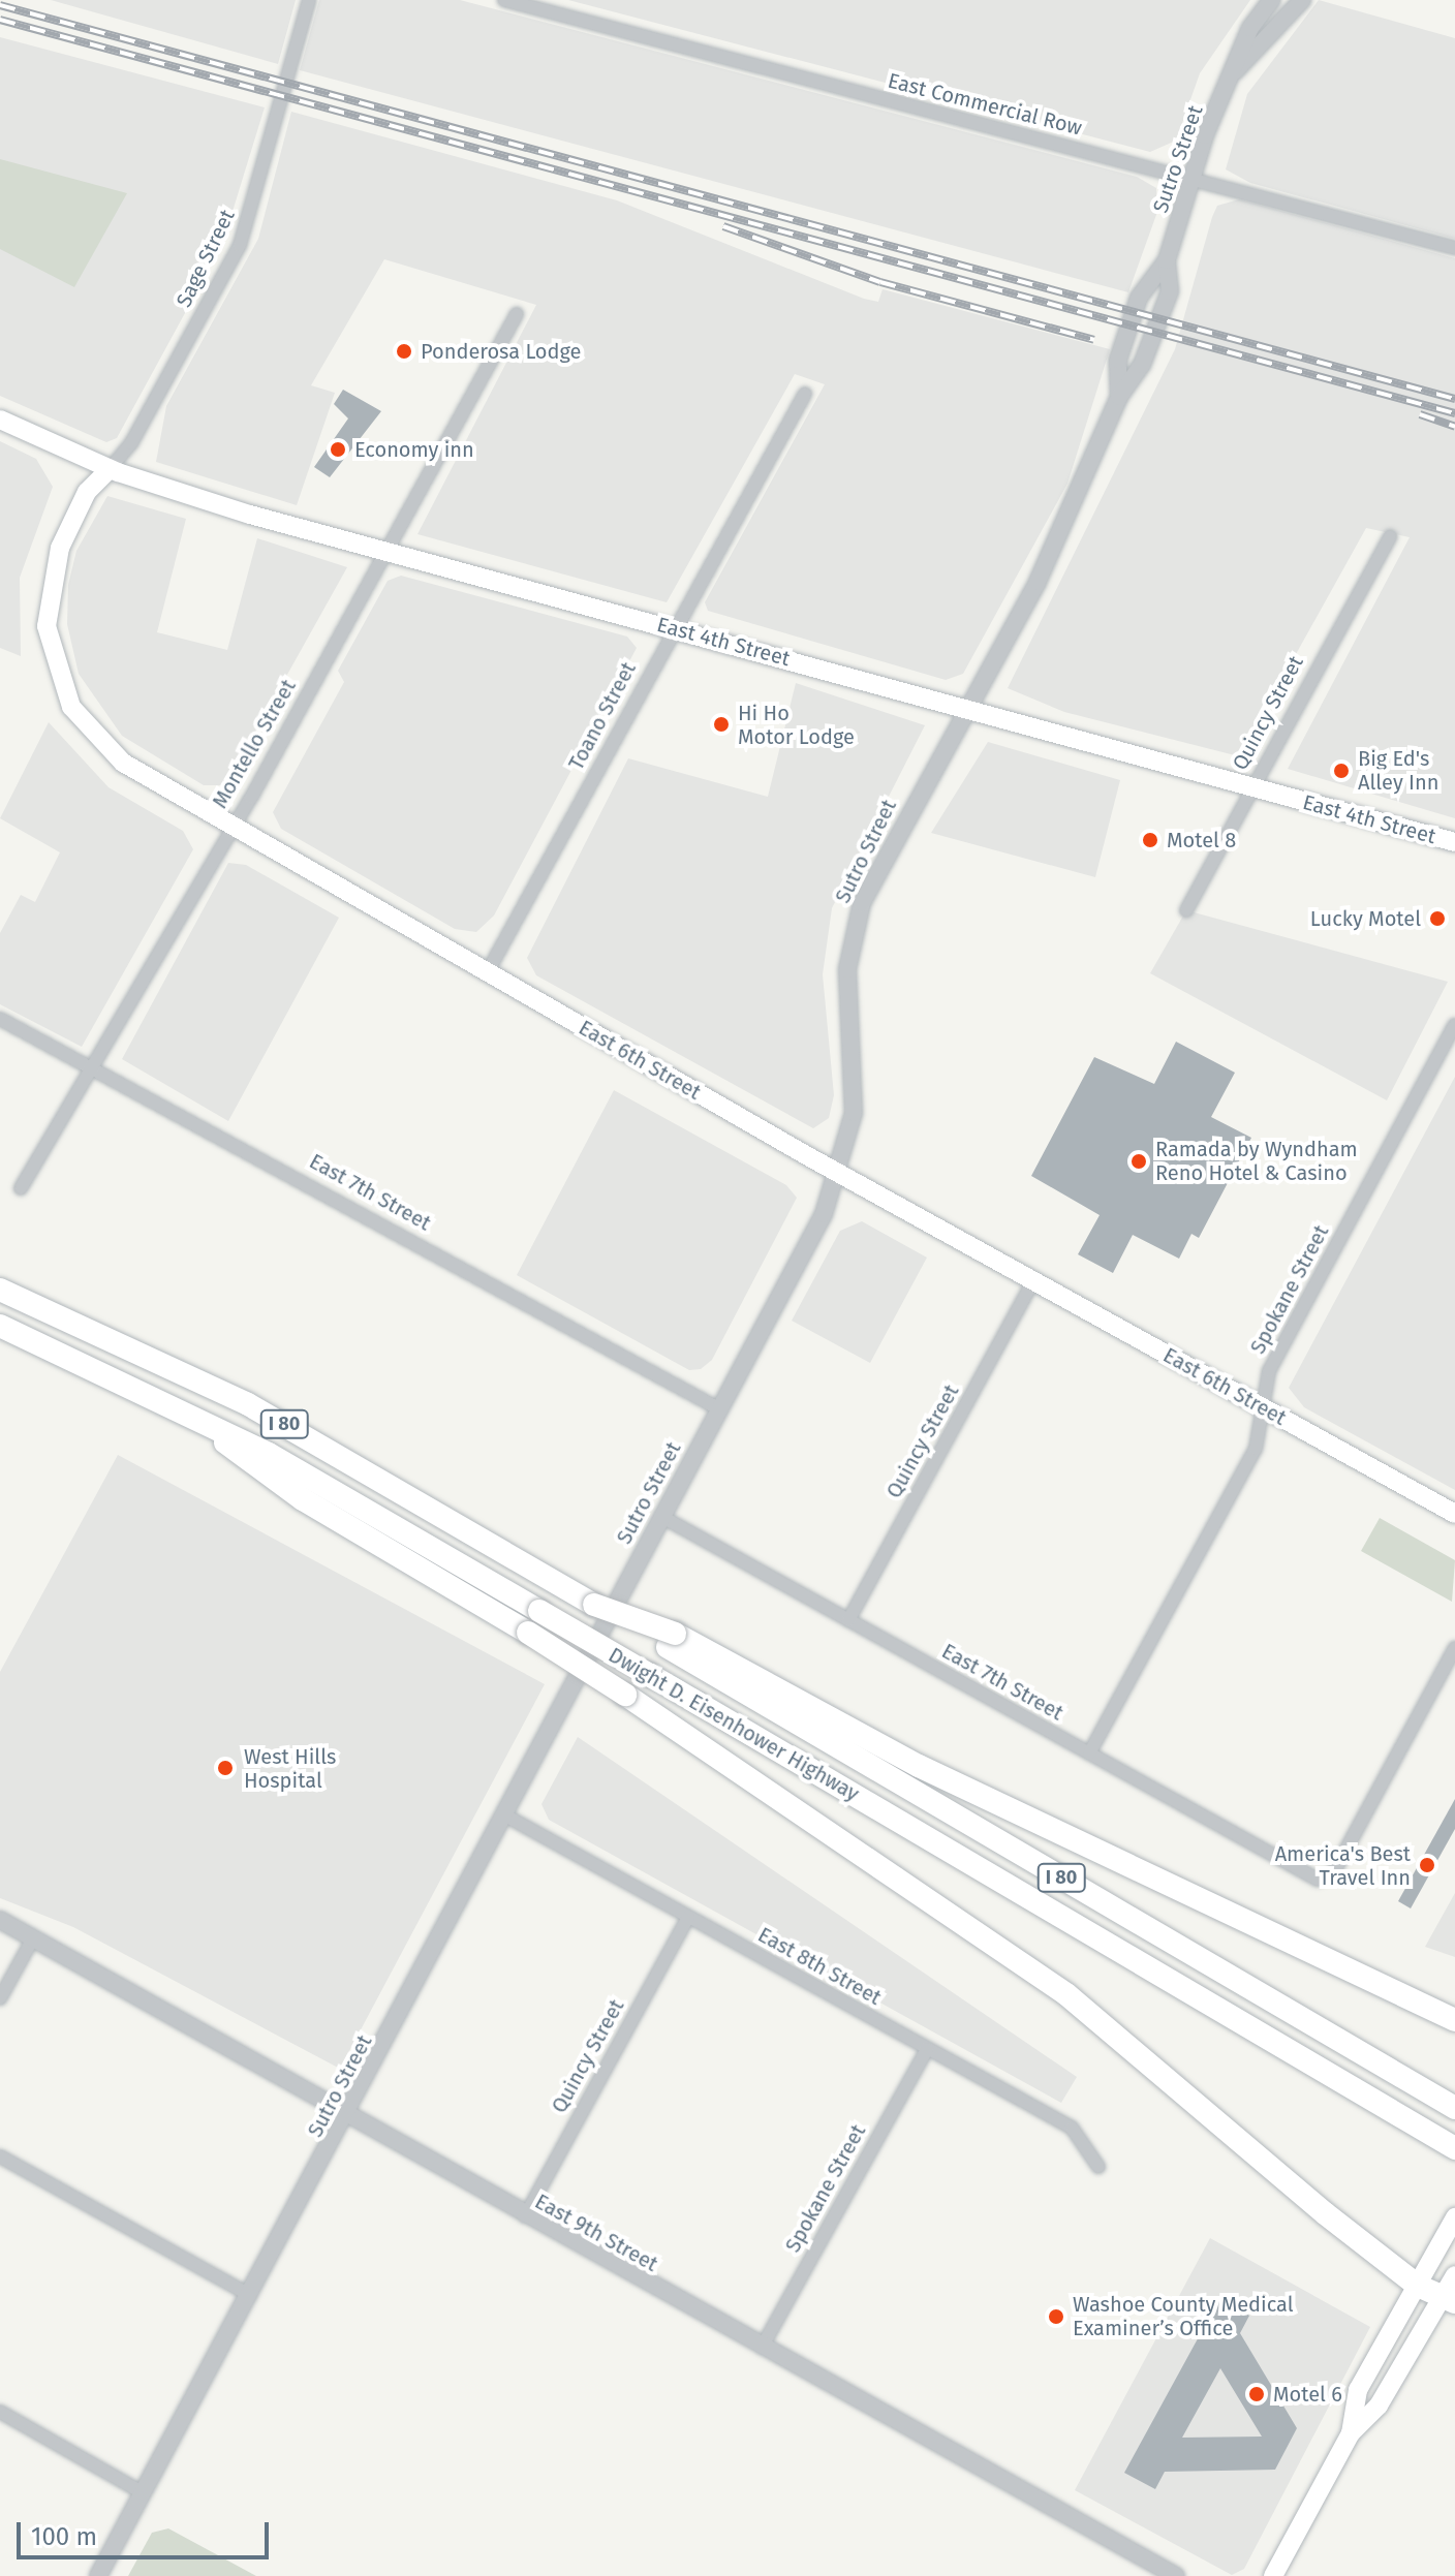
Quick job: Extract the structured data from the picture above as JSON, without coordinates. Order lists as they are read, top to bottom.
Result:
{
  "streets": {
    "highway": ["I 80", "Dwight D. Eisenhower Highway"],
    "main road": ["East 4th Street", "East 6th Street"],
    "street": [
      "East Commercial Row",
      "Sutro Street",
      "Sage Street",
      "Quincy Street",
      "Toano Street",
      "Montello Street",
      "East 7th Street",
      "Spokane Street",
      "East 8th Street",
      "East 9th Street"
    ]
  },
  "crossings": [
    ["East Commercial Row", "Sutro Street"],
    ["Sutro Street", "East 4th Street"],
    ["Sutro Street", "East 6th Street"],
    ["Sutro Street", "East 7th Street"],
    ["Sutro Street", "East 8th Street"],
    ["Sutro Street", "East 9th Street"],
    ["Sage Street", "East 4th Street"],
    ["Sage Street", "East 6th Street"],
    ["East 4th Street", "Quincy Street"],
    ["East 4th Street", "Toano Street"],
    ["East 4th Street", "Montello Street"],
    ["East 4th Street", "East 6th Street"],
    ["Quincy Street", "East 6th Street"],
    ["Quincy Street", "East 7th Street"],
    ["Quincy Street", "East 8th Street"],
    ["Quincy Street", "East 9th Street"],
    ["Toano Street", "East 6th Street"],
    ["Montello Street", "East 6th Street"],
    ["Montello Street", "East 7th Street"],
    ["East 6th Street", "Spokane Street"],
    ["East 7th Street", "Spokane Street"],
    ["Spokane Street", "East 8th Street"],
    ["Spokane Street", "East 9th Street"]
  ],
  "places": [
    "Ponderosa Lodge",
    "Economy inn",
    "Hi Ho Motor Lodge",
    "Big Ed's Alley Inn",
    "Motel 8",
    "Lucky Motel",
    "Ramada by Wyndham Reno Hotel & Casino",
    "West Hills Hospital",
    "America's Best Travel Inn",
    "Washoe County Medical Examiner’s Office",
    "Motel 6"
  ],
  "scale_bar": "100 m"
}
